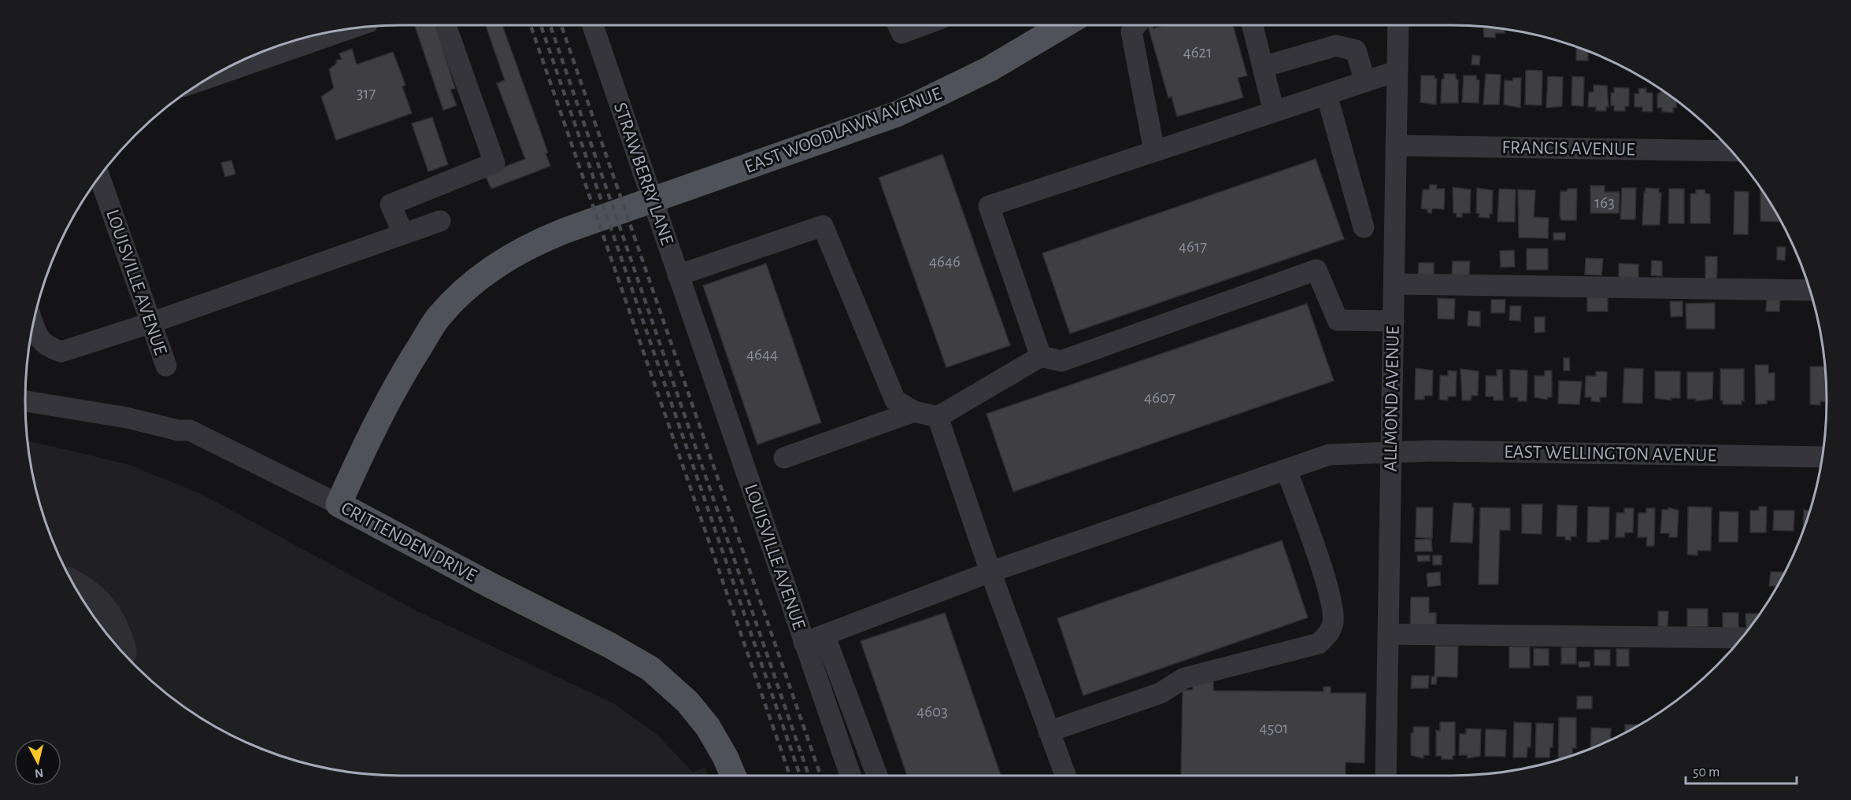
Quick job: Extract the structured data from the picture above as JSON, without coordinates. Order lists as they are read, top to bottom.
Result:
{
  "streets": {
    "main road": ["EAST WOODLAWN AVENUE", "CRITTENDEN DRIVE"],
    "street": [
      "FRANCIS AVENUE",
      "STRAWBERRY LANE",
      "LOUISVILLE AVENUE",
      "ALLMOND AVENUE",
      "EAST WELLINGTON AVENUE"
    ]
  },
  "crossings": [
    ["EAST WOODLAWN AVENUE", "CRITTENDEN DRIVE"],
    ["FRANCIS AVENUE", "ALLMOND AVENUE"],
    ["STRAWBERRY LANE", "LOUISVILLE AVENUE"],
    ["LOUISVILLE AVENUE", "EAST WELLINGTON AVENUE"],
    ["ALLMOND AVENUE", "EAST WELLINGTON AVENUE"]
  ],
  "house_numbers": [
    "4621",
    "317",
    "163",
    "4617",
    "4646",
    "4644",
    "4607",
    "4603",
    "4501"
  ],
  "scale_bar": "50 m",
  "north": "bottom"
}
